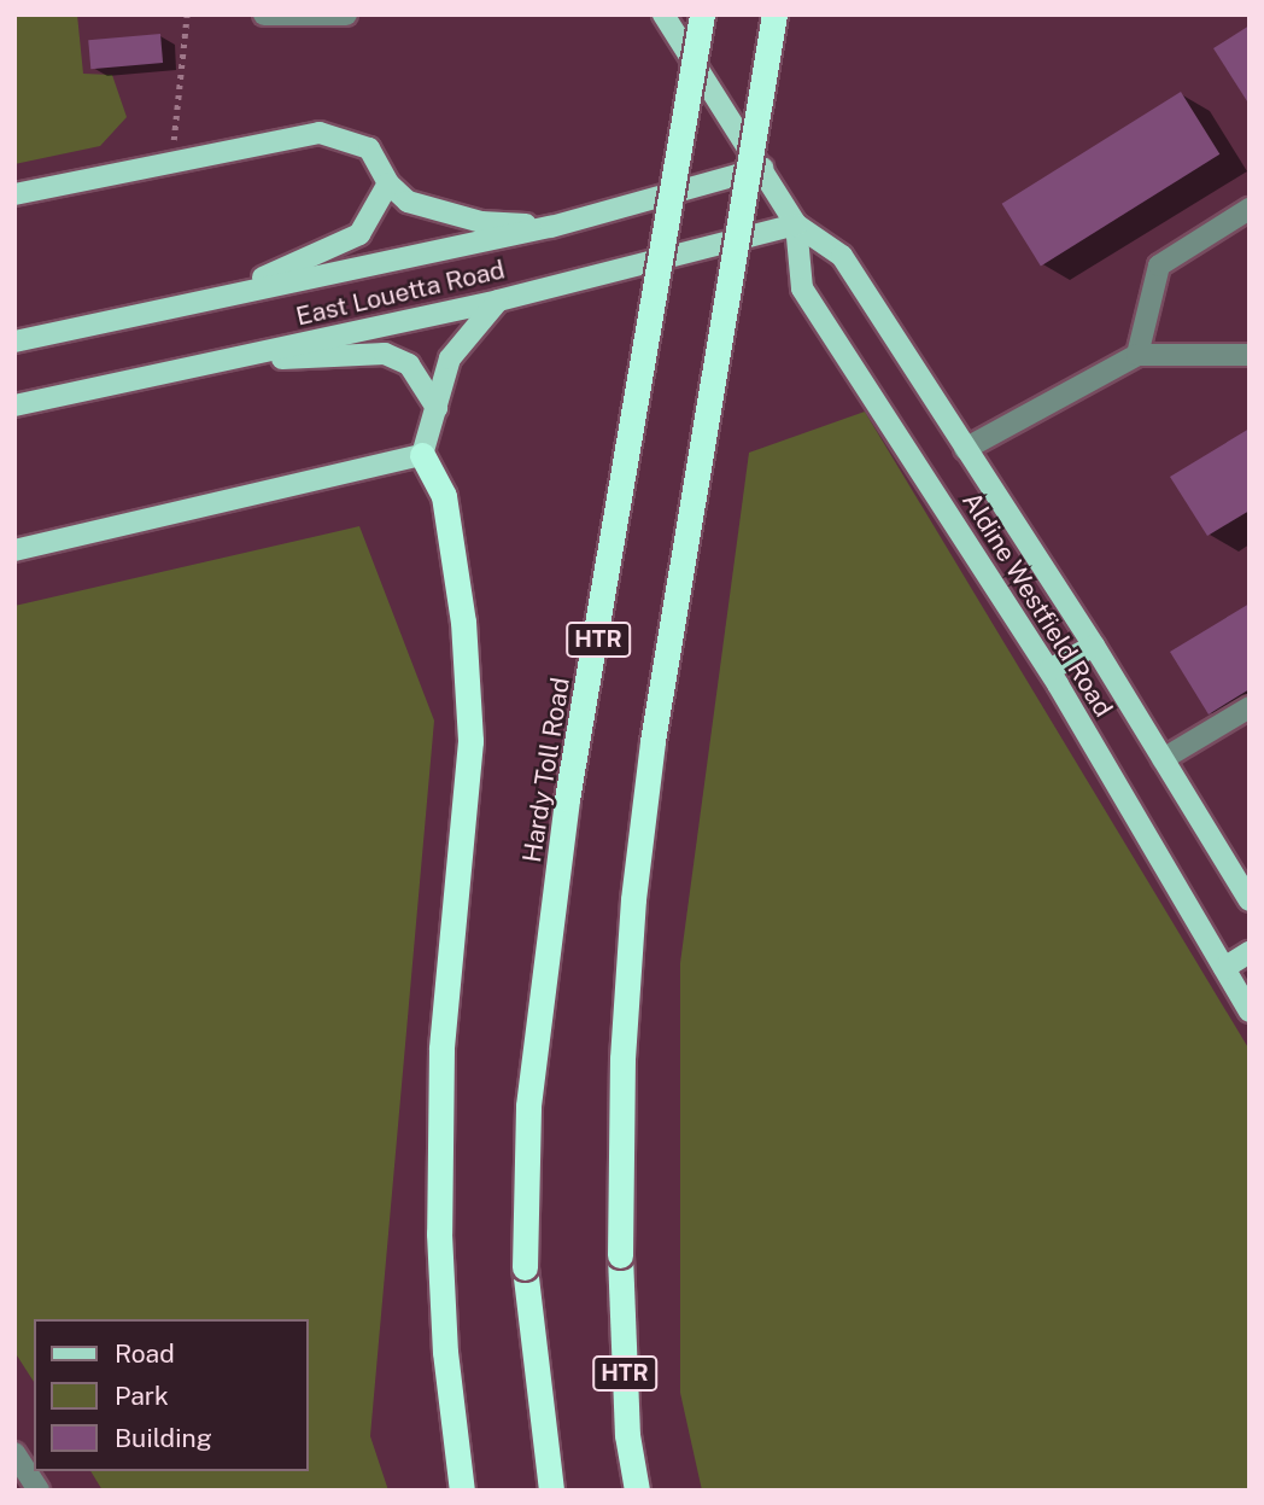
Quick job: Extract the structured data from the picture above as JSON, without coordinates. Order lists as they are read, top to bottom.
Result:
{
  "streets": {
    "highway": ["HTR", "Hardy Toll Road"],
    "main road": ["East Louetta Road", "Aldine Westfield Road"]
  },
  "crossings": [
    ["East Louetta Road", "Aldine Westfield Road"]
  ],
  "legend": ["Road", "Park", "Building"]
}
